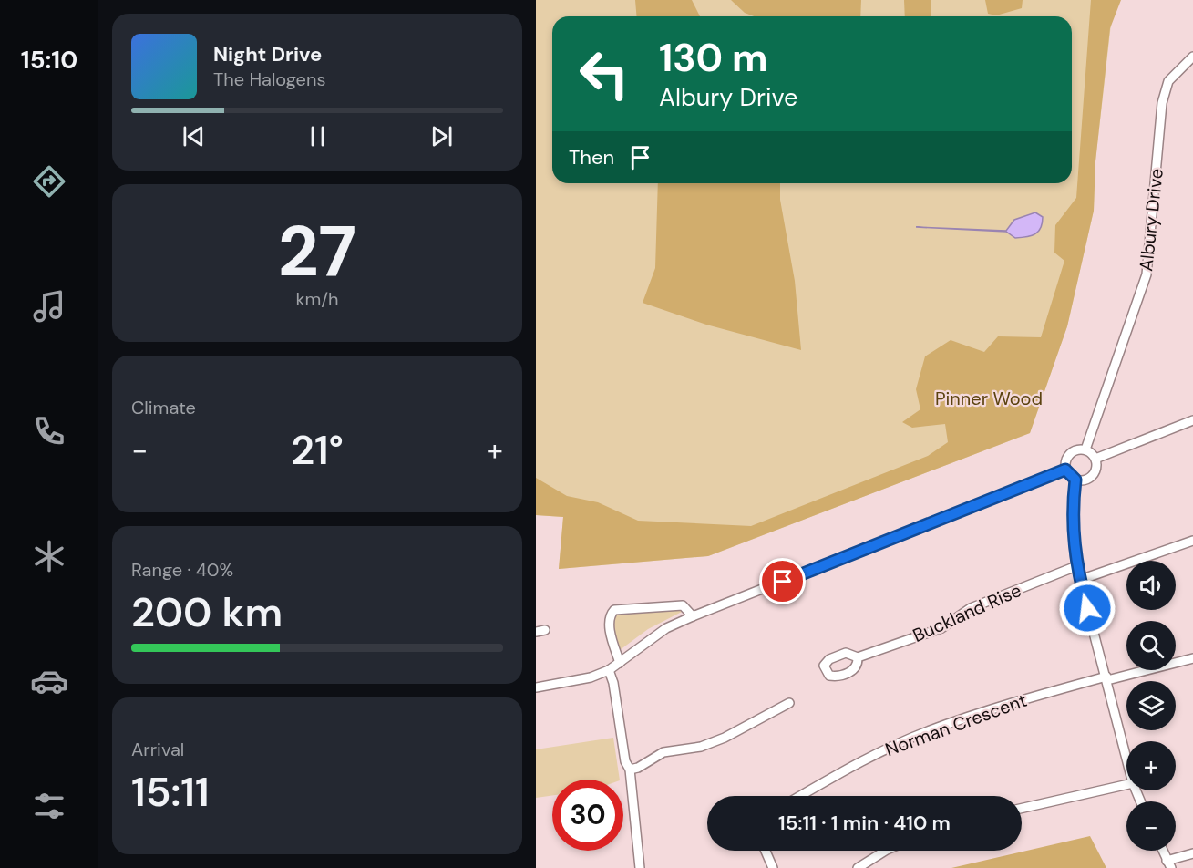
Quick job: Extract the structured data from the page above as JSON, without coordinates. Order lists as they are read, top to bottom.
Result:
{
  "streets": {
    "street": ["Albury Drive", "Buckland Rise", "Norman Crescent"]
  },
  "parks": ["Pinner Wood"],
  "page": {
    "tabs": "15:10",
    "turn": ["130 m", "Albury Drive"],
    "song": ["Night Drive", "The Halogens"],
    "then": "Then",
    "tile": [
      ["27", "km/h"],
      "Climate",
      ["Range · 40%", "200 km"],
      ["Arrival", "15:11"]
    ],
    "heat": ["−", "21°", "+"],
    "map_buttons": ["+", "−"],
    "limit": "30",
    "trip": "15:11 · 1 min · 410 m"
  }
}
